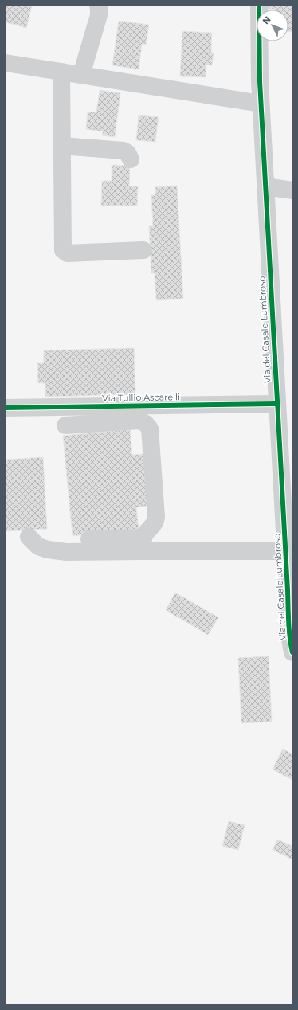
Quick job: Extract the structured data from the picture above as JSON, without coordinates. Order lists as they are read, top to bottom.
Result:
{
  "streets": {
    "street": ["Via del Casale Lumbroso", "Via Tullio Ascarelli"]
  },
  "crossings": [
    ["Via del Casale Lumbroso", "Via Tullio Ascarelli"]
  ],
  "north": "top left"
}
